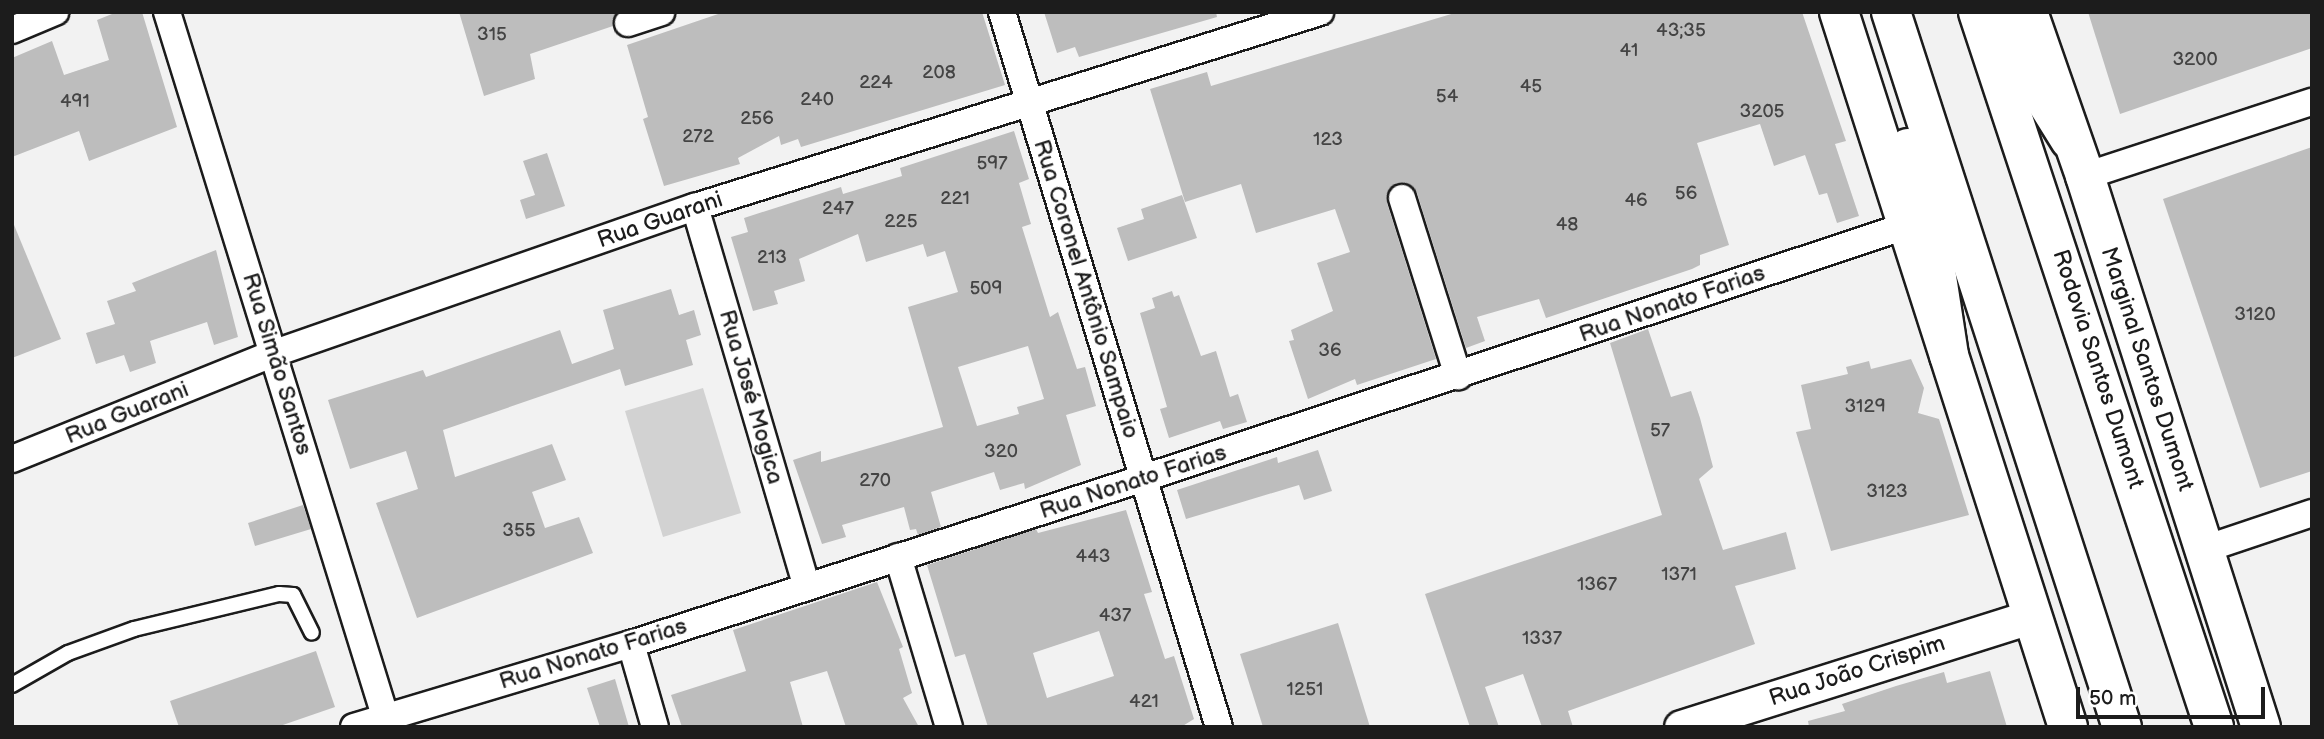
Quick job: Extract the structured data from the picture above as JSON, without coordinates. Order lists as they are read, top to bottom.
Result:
{
  "streets": {
    "main road": ["Rodovia Santos Dumont", "Marginal Santos Dumont"],
    "street": [
      "Rua Guarani",
      "Rua Coronel Antônio Sampaio",
      "Rua Nonato Farias",
      "Rua Simão Santos",
      "Rua José Mogica",
      "Rua João Crispim"
    ]
  },
  "crossings": [
    ["Rua Guarani", "Rua Coronel Antônio Sampaio"],
    ["Rua Guarani", "Rua Simão Santos"],
    ["Rua Guarani", "Rua José Mogica"],
    ["Rua Coronel Antônio Sampaio", "Rua Nonato Farias"],
    ["Rua Nonato Farias", "Rua Simão Santos"],
    ["Rua Nonato Farias", "Rua José Mogica"]
  ],
  "house_numbers": [
    "43;35",
    "315",
    "41",
    "3200",
    "208",
    "224",
    "45",
    "54",
    "240",
    "491",
    "3205",
    "256",
    "272",
    "123",
    "597",
    "56",
    "221",
    "46",
    "247",
    "225",
    "48",
    "213",
    "509",
    "3120",
    "36",
    "3129",
    "57",
    "320",
    "270",
    "3123",
    "355",
    "443",
    "1371",
    "1367",
    "437",
    "1337",
    "1251",
    "421"
  ],
  "scale_bar": "50 m"
}
